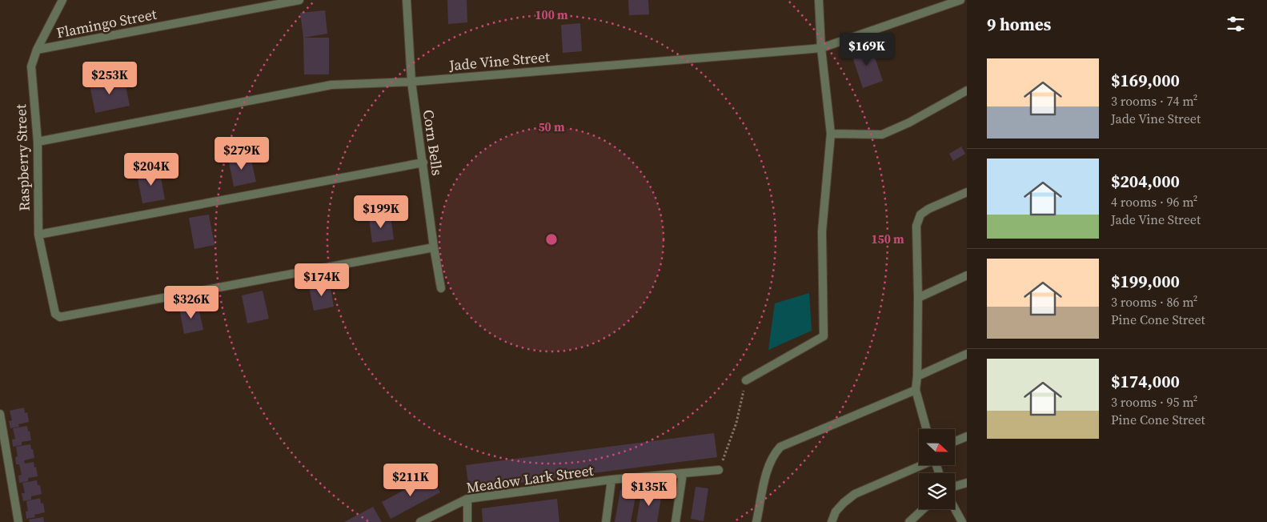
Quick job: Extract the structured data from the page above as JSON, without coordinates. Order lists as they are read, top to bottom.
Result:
{
  "streets": {
    "street": [
      "Flamingo Street",
      "Jade Vine Street",
      "Corn Bells",
      "Raspberry Street",
      "Meadow Lark Street"
    ]
  },
  "crossings": [
    ["Flamingo Street", "Raspberry Street"],
    ["Jade Vine Street", "Corn Bells"],
    ["Jade Vine Street", "Raspberry Street"],
    ["Corn Bells", "Raspberry Street"]
  ],
  "north": "right",
  "page": {
    "heading": "9 homes",
    "price": [
      "$169K",
      "$253K",
      "$279K",
      "$204K",
      "$199K",
      "$174K",
      "$326K",
      "$211K",
      "$135K"
    ],
    "list": [
      {
        "name": "$169,000",
        "note": "3 rooms · 74 m² · Jade Vine Street"
      },
      {
        "name": "$204,000",
        "note": "4 rooms · 96 m² · Jade Vine Street"
      },
      {
        "name": "$199,000",
        "note": "3 rooms · 86 m² · Pine Cone Street"
      },
      {
        "name": "$174,000",
        "note": "3 rooms · 95 m² · Pine Cone Street"
      }
    ]
  },
  "rings": ["100 m", "50 m", "150 m"]
}
